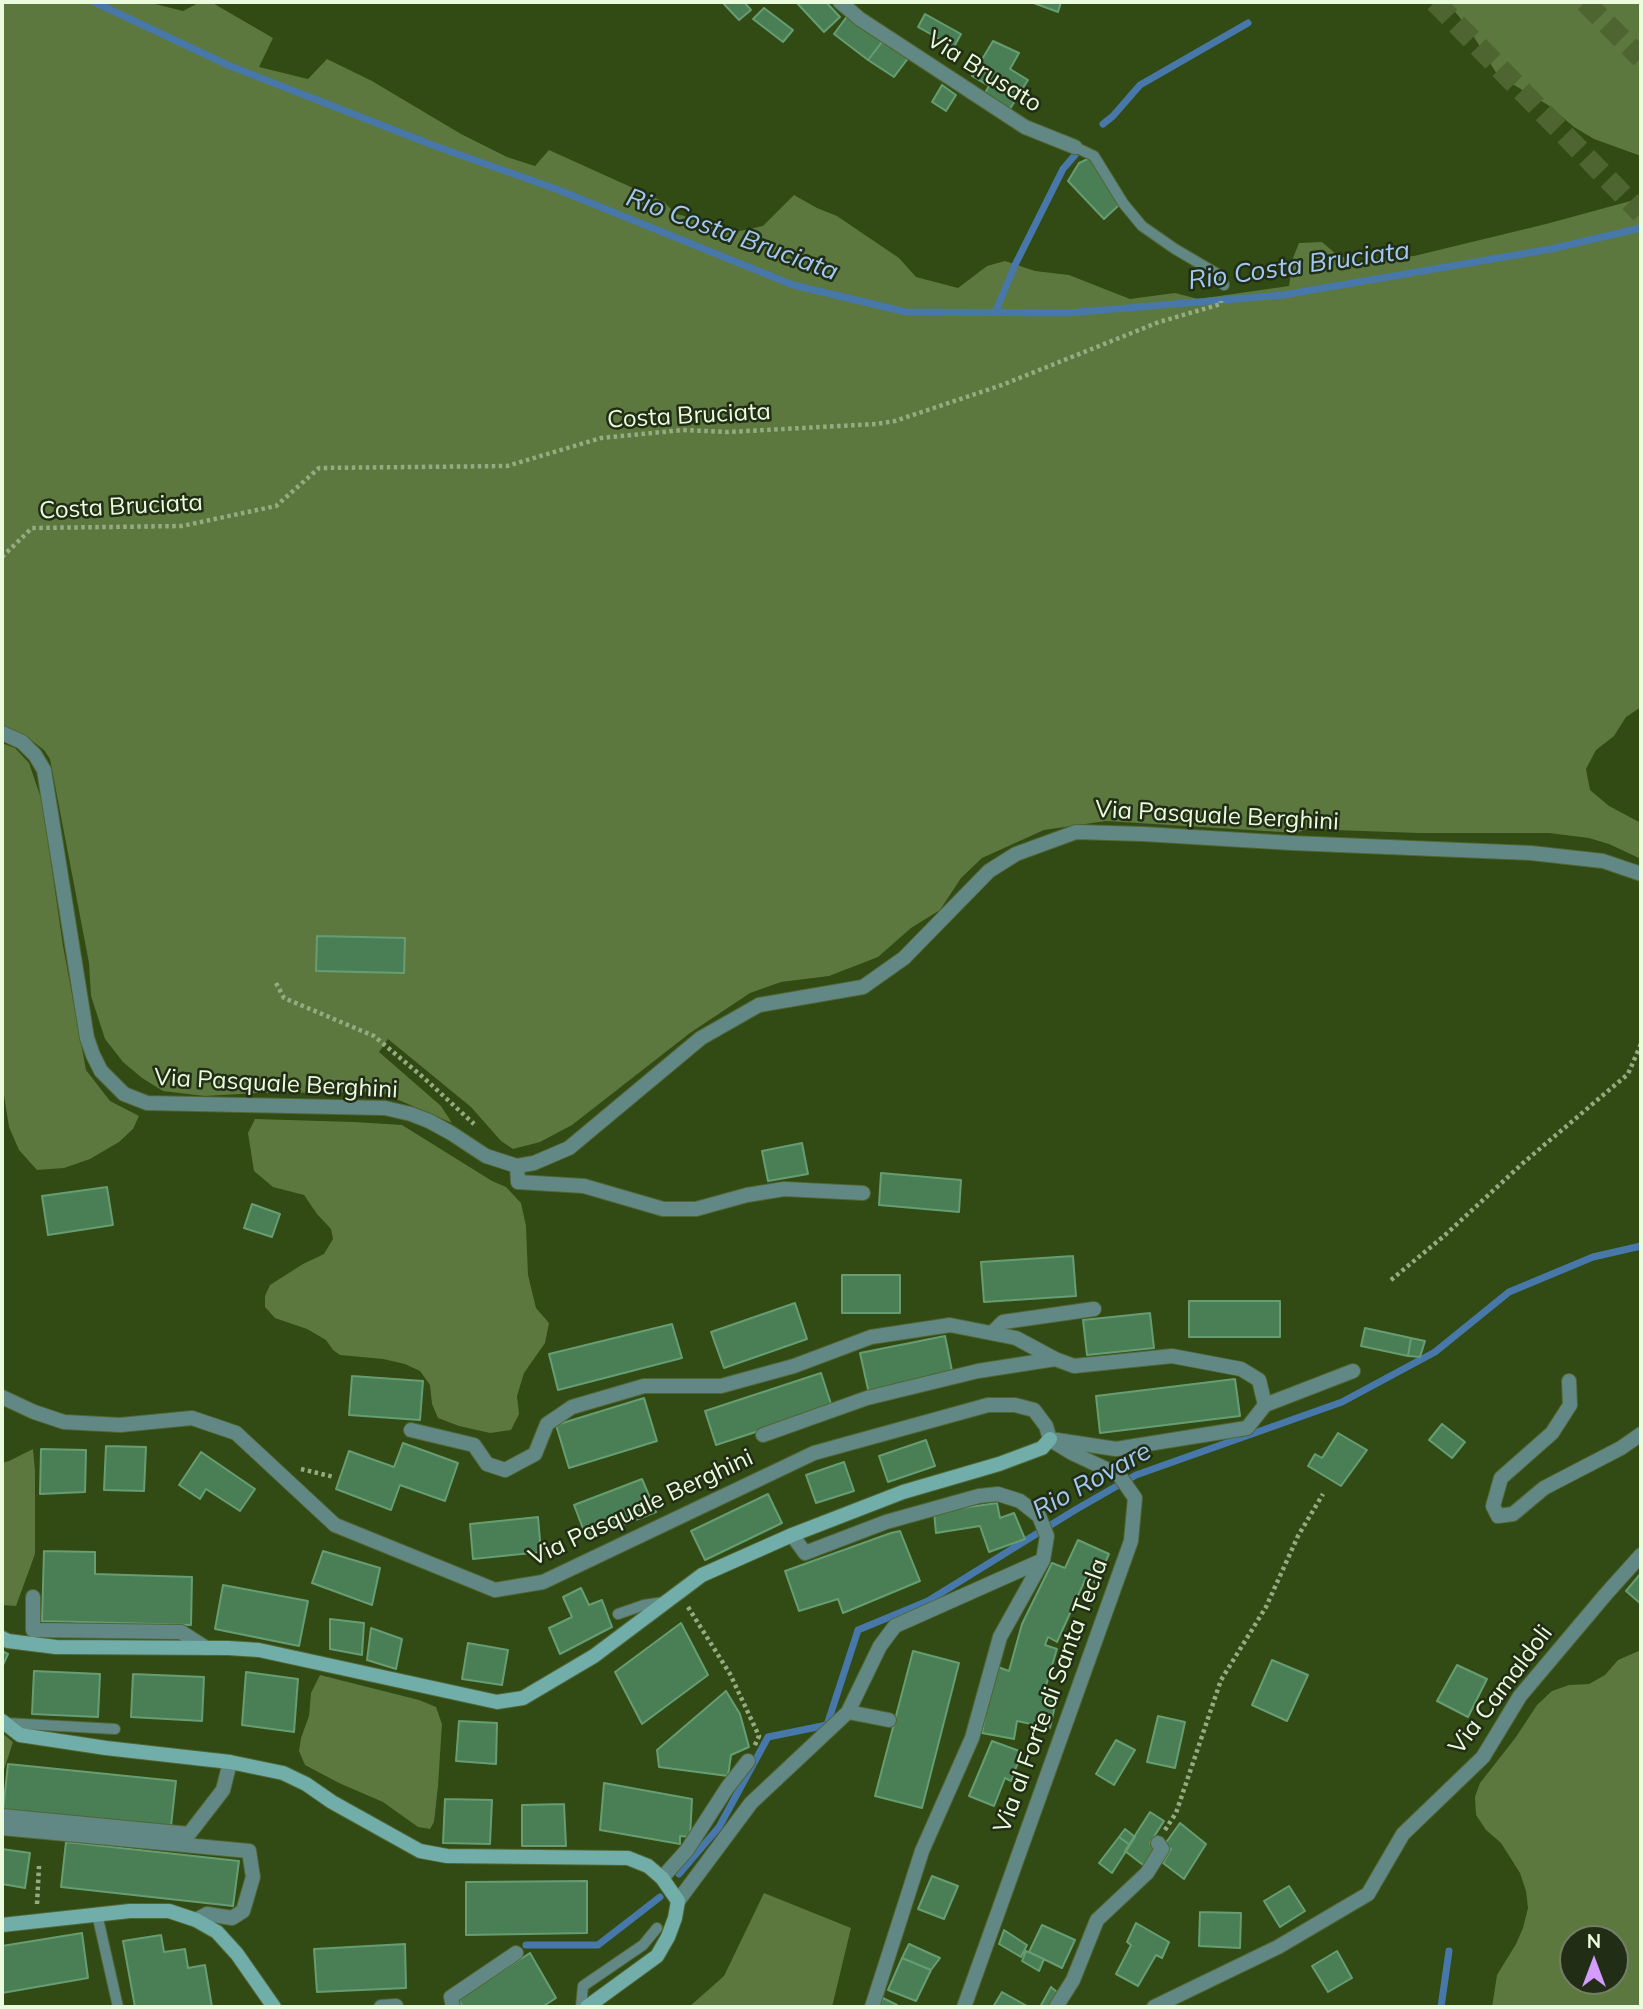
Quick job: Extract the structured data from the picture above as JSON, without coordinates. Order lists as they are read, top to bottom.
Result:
{
  "streets": {
    "street": [
      "Via Brusato",
      "Via Pasquale Berghini",
      "Via Camaldoli",
      "Via al Forte di Santa Tecla"
    ],
    "path": ["Costa Bruciata"]
  },
  "crossings": [
    ["Via Pasquale Berghini", "Via al Forte di Santa Tecla"]
  ],
  "water": ["Rio Costa Bruciata", "Rio Rovare"],
  "north": "top"
}
